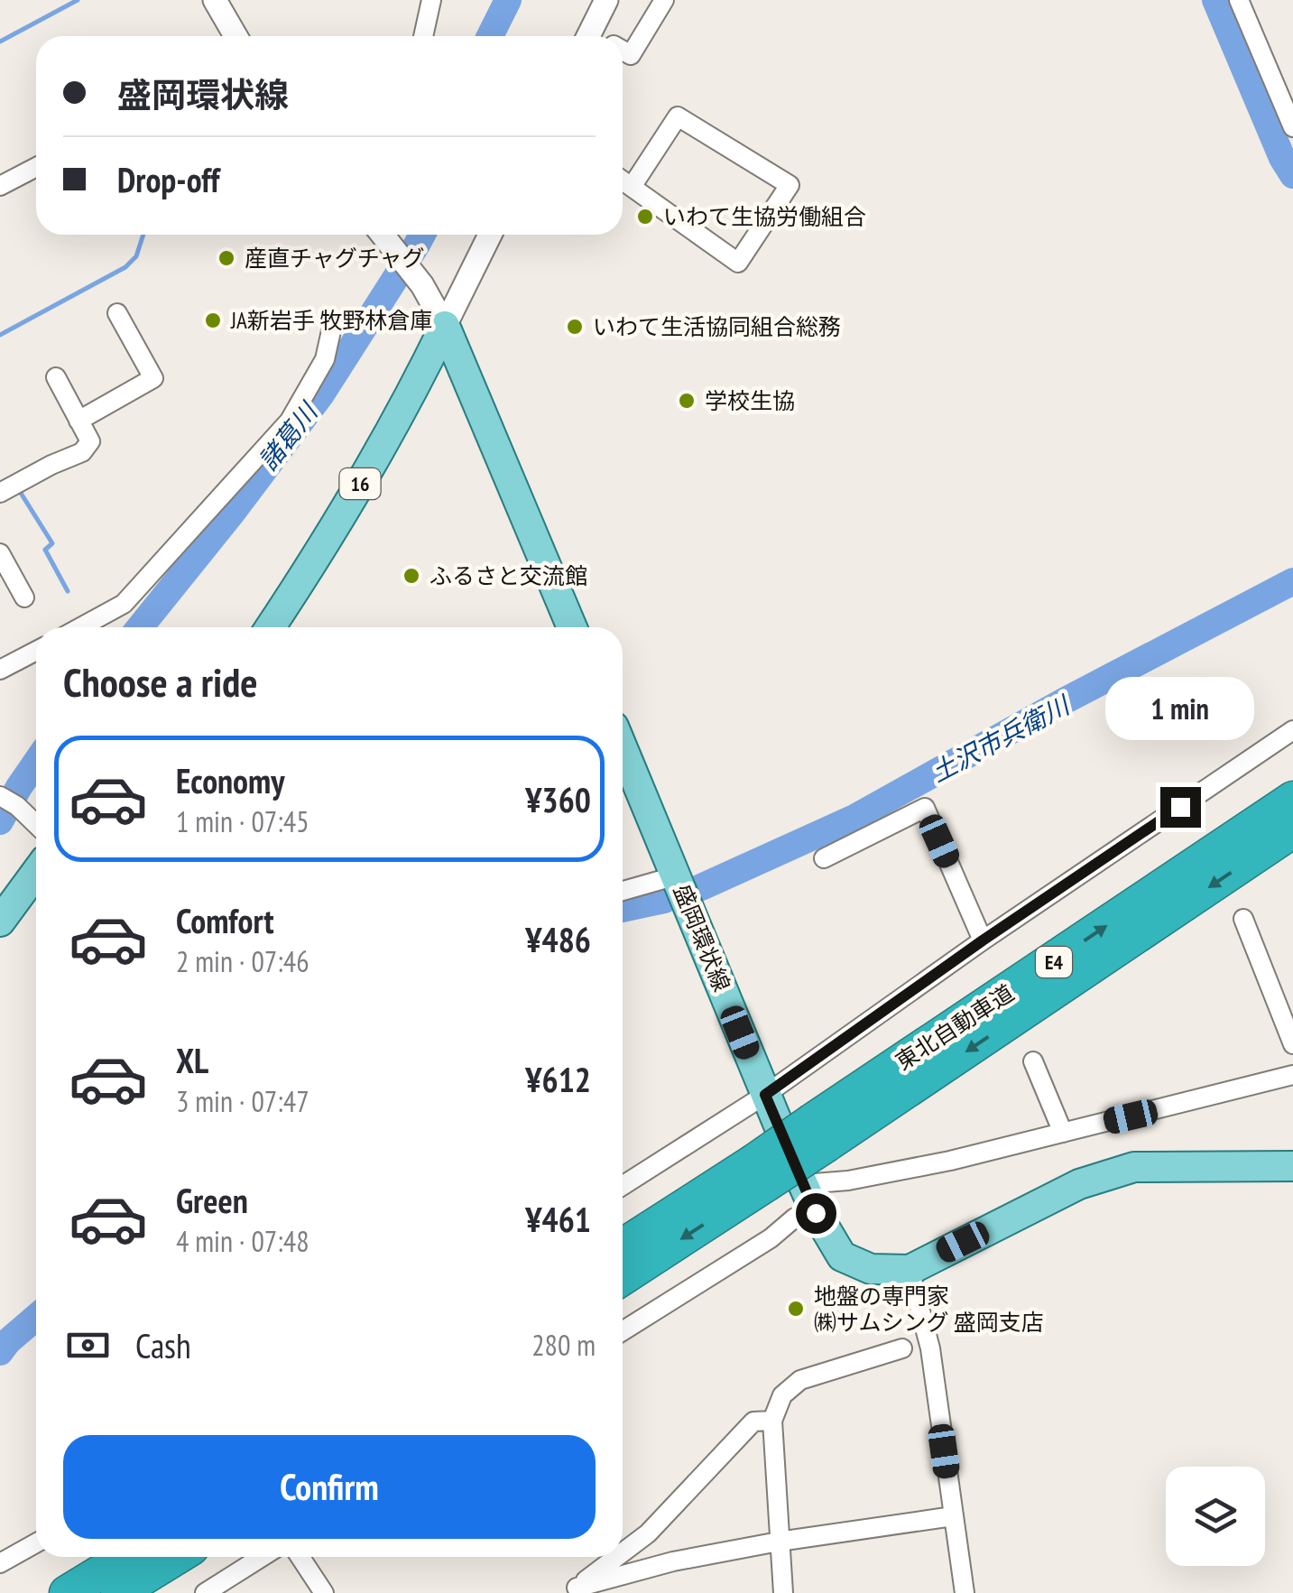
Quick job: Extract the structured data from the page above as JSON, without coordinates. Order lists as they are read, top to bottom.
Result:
{
  "streets": {
    "highway": ["E4", "東北自動車道"],
    "main road": ["16", "盛岡環状線"]
  },
  "water": ["諸葛川", "土沢市兵衛川"],
  "places": [
    "いわて生協労働組合",
    "産直チャグチャグ",
    "JA新岩手 牧野林倉庫",
    "いわて生活協同組合総務",
    "学校生協",
    "ふるさと交流館",
    "地盤の専門家 ㈱サムシング 盛岡支店"
  ],
  "page": {
    "banner": ["盛岡環状線", "Drop-off"],
    "heading": "Choose a ride",
    "bubble": "1 min",
    "list": [
      {
        "name": "Economy",
        "note": "1 min · 07:45",
        "value": "¥360"
      },
      {
        "name": "Comfort",
        "note": "2 min · 07:46",
        "value": "¥486"
      },
      {
        "name": "XL",
        "note": "3 min · 07:47",
        "value": "¥612"
      },
      {
        "name": "Green",
        "note": "4 min · 07:48",
        "value": "¥461"
      }
    ],
    "pay": ["Cash", "280 m"],
    "buttons": "Confirm"
  }
}
